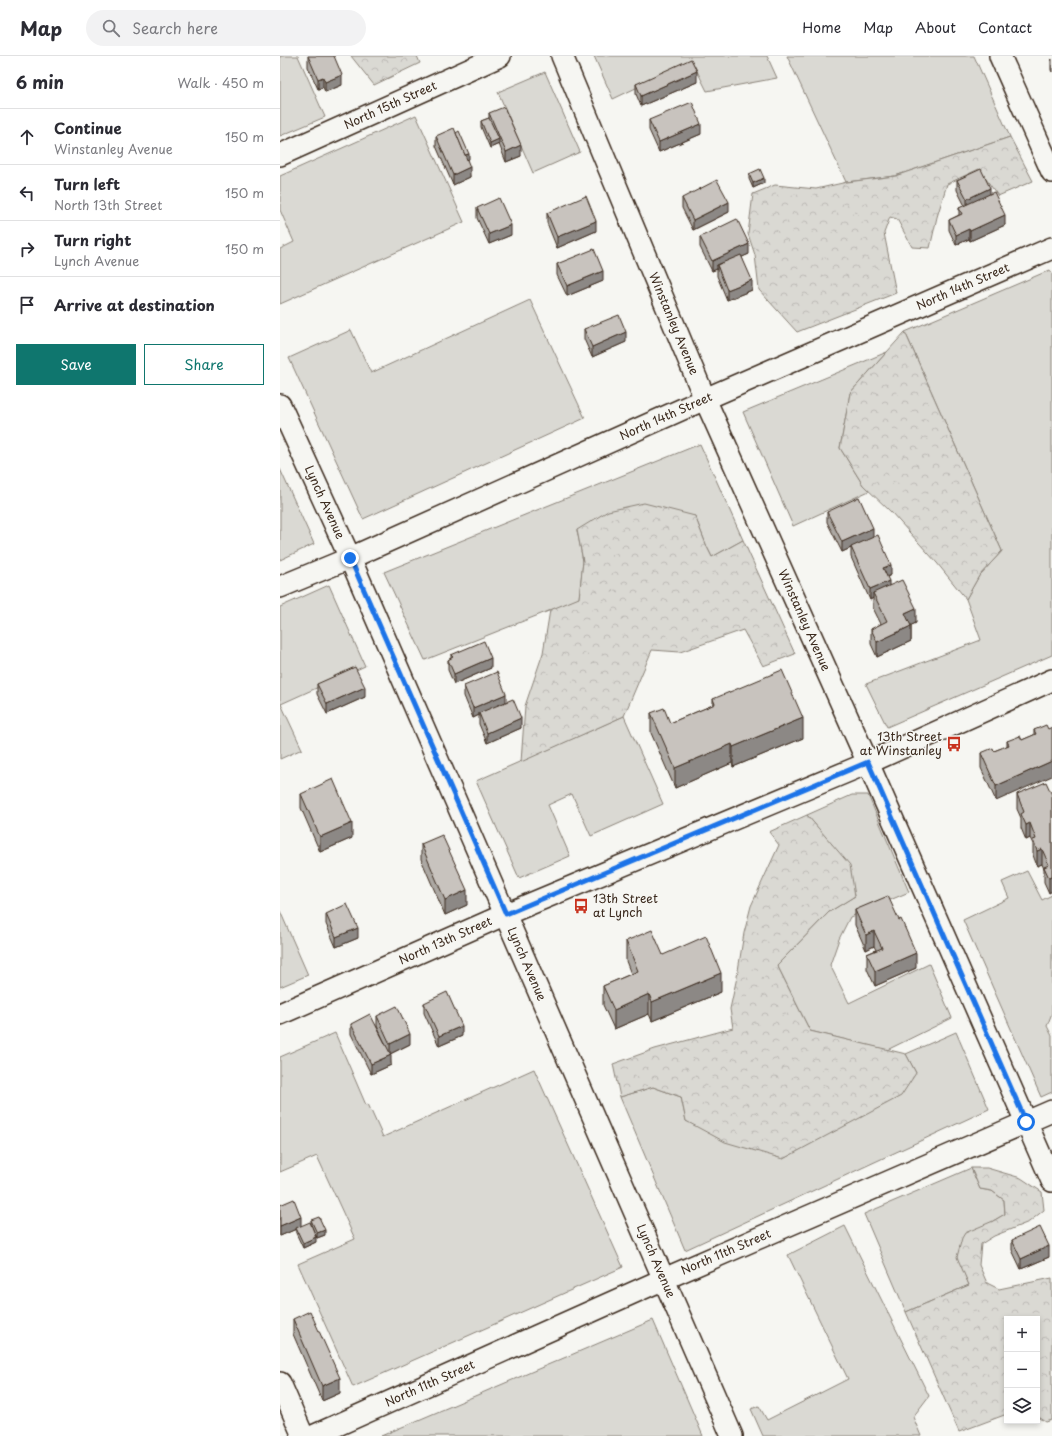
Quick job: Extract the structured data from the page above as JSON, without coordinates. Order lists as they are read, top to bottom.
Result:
{
  "streets": {
    "street": [
      "North 15th Street",
      "North 14th Street",
      "Winstanley Avenue",
      "Lynch Avenue",
      "North 13th Street",
      "North 11th Street"
    ]
  },
  "crossings": [
    ["North 14th Street", "Winstanley Avenue"],
    ["North 14th Street", "Lynch Avenue"],
    ["Winstanley Avenue", "North 13th Street"],
    ["Winstanley Avenue", "North 11th Street"],
    ["Lynch Avenue", "North 13th Street"],
    ["Lynch Avenue", "North 11th Street"]
  ],
  "places": {
    "bus stop": ["13th Street at Winstanley", "13th Street at Lynch"]
  },
  "page": {
    "header": "Map",
    "search": "Search here",
    "nav": [
      "Home",
      "Map",
      "About",
      "Contact"
    ],
    "heading": ["6 min", "Walk · 450 m"],
    "list": [
      ["Continue", "Winstanley Avenue", "150 m"],
      ["Turn left", "North 13th Street", "150 m"],
      ["Turn right", "Lynch Avenue", "150 m"],
      "Arrive at destination"
    ],
    "buttons": ["Save", "Share"],
    "map_buttons": ["+", "−"]
  }
}
